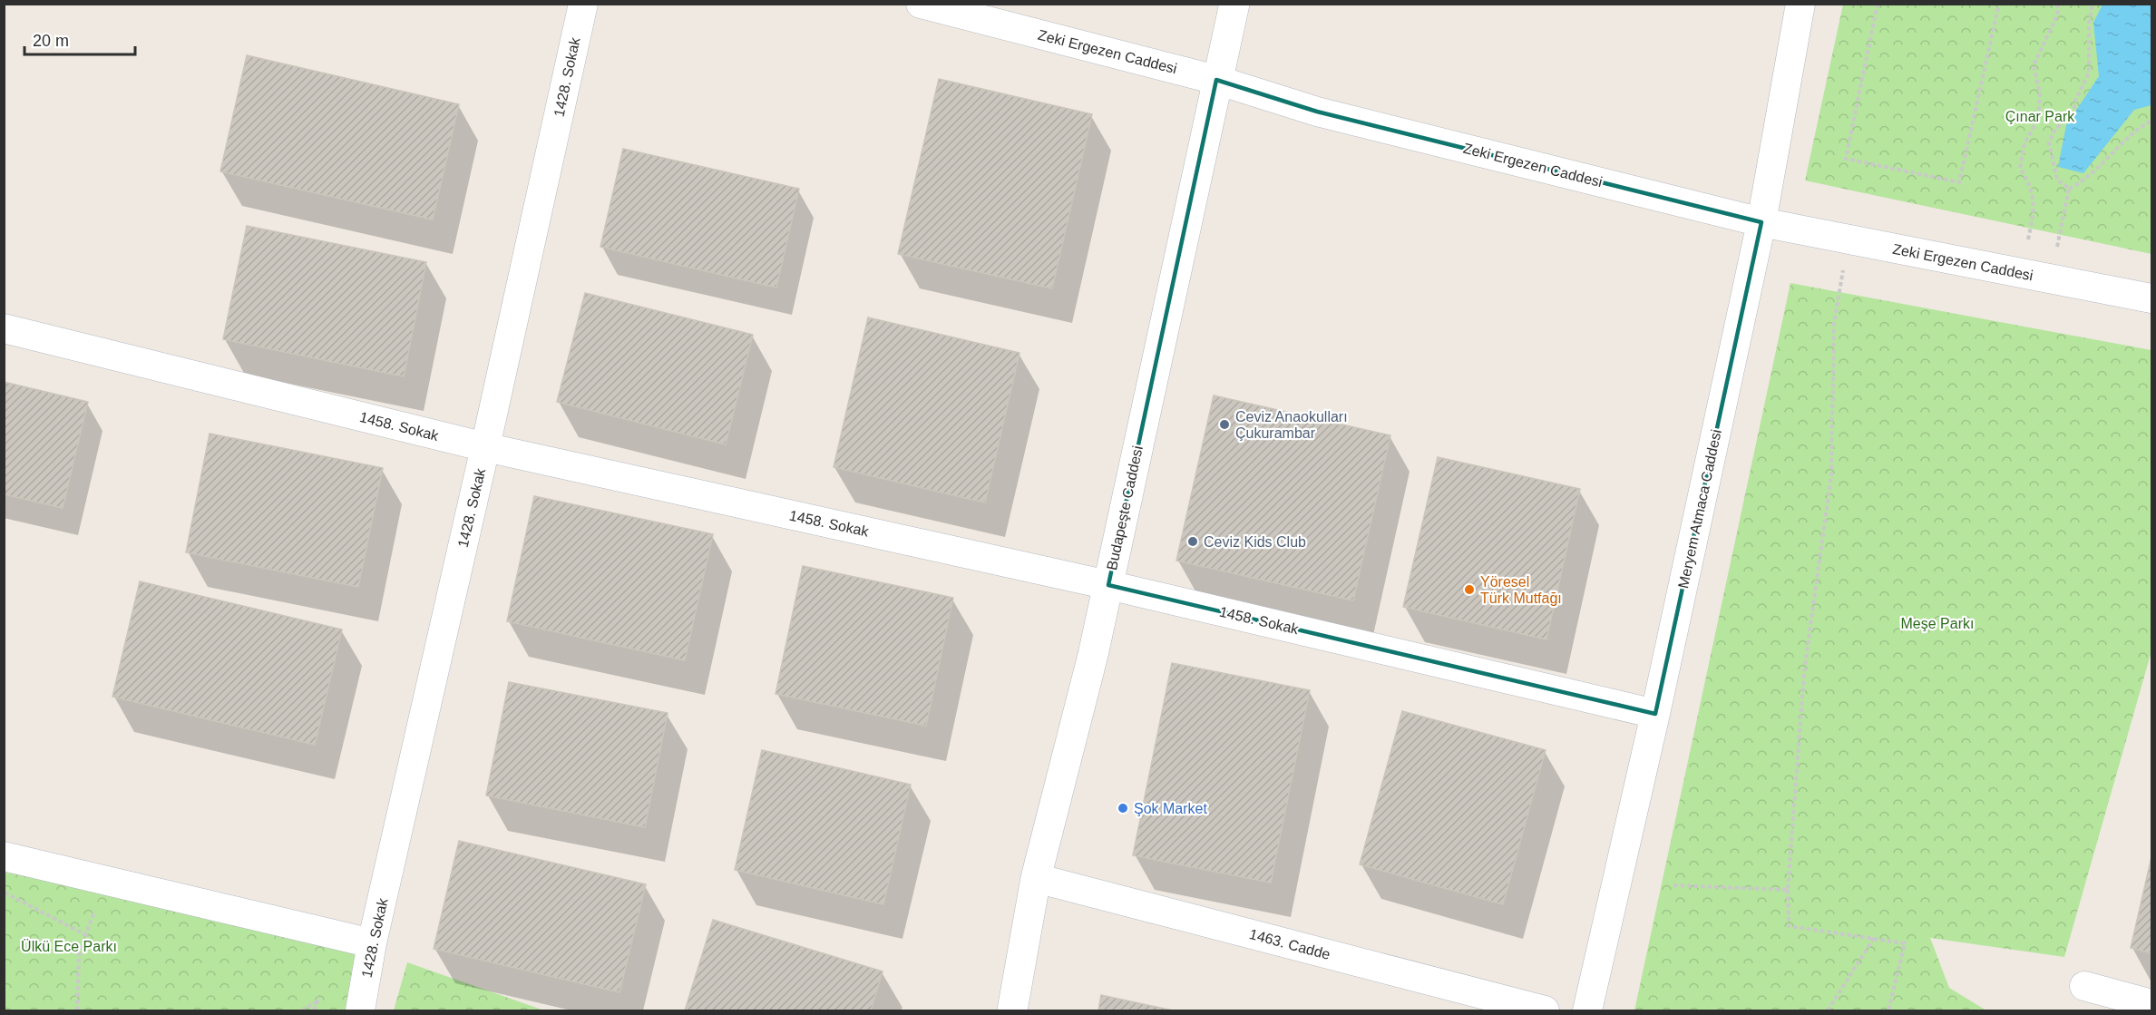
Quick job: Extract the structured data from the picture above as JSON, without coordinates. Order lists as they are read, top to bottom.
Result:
{
  "streets": {
    "street": [
      "Zeki Ergezen Caddesi",
      "1428. Sokak",
      "1458. Sokak",
      "Budapeşte Caddesi",
      "Meryem Atmaca Caddesi",
      "1463. Cadde"
    ]
  },
  "crossings": [
    ["Zeki Ergezen Caddesi", "Budapeşte Caddesi"],
    ["Zeki Ergezen Caddesi", "Meryem Atmaca Caddesi"],
    ["1428. Sokak", "1458. Sokak"],
    ["1458. Sokak", "Budapeşte Caddesi"],
    ["1458. Sokak", "Meryem Atmaca Caddesi"],
    ["Budapeşte Caddesi", "1463. Cadde"]
  ],
  "parks": ["Çınar Park", "Meşe Parkı", "Ülkü Ece Parkı"],
  "places": [
    "Ceviz Anaokulları Çukurambar",
    "Ceviz Kids Club",
    "Yöresel Türk Mutfağı",
    "Şok Market"
  ],
  "scale_bar": "20 m"
}
